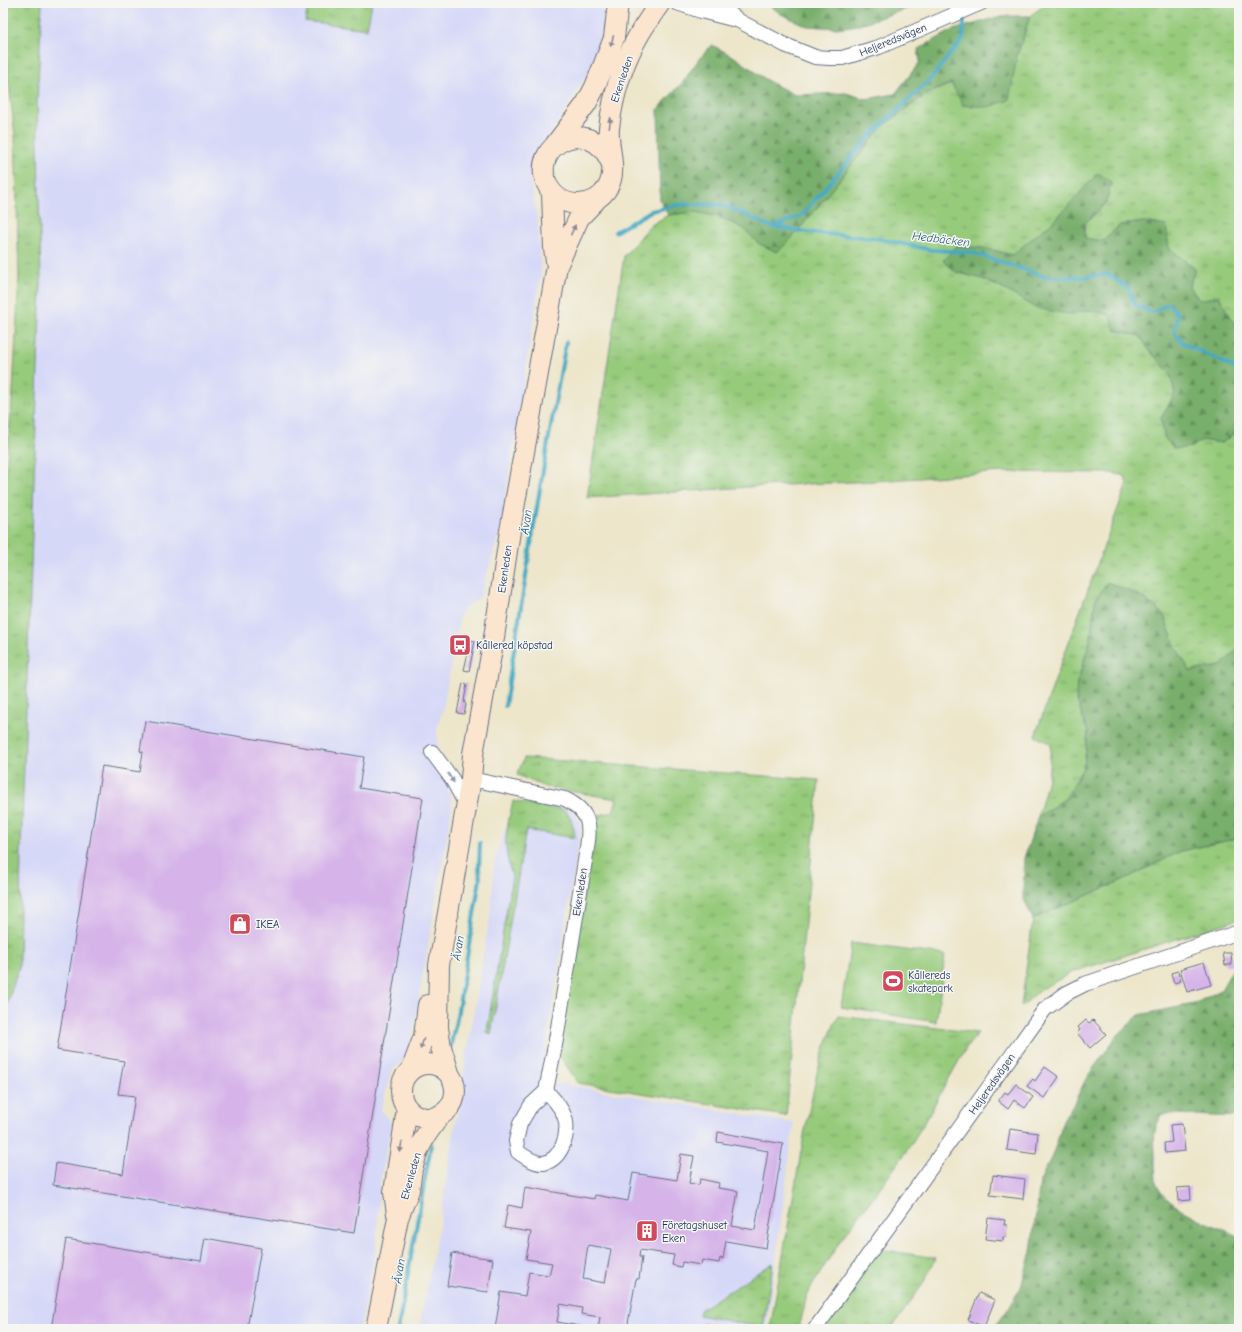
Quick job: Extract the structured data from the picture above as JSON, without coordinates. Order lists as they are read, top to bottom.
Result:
{
  "streets": {
    "street": ["Heljeredsvägen", "Ekenleden"]
  },
  "water": ["Hedbäcken", "Ävan"],
  "places": {
    "bus stop": ["Kållered köpstad"],
    "shop": ["IKEA"],
    "sports": ["Kållereds skatepark"],
    "building": ["Företagshuset Eken"]
  }
}
